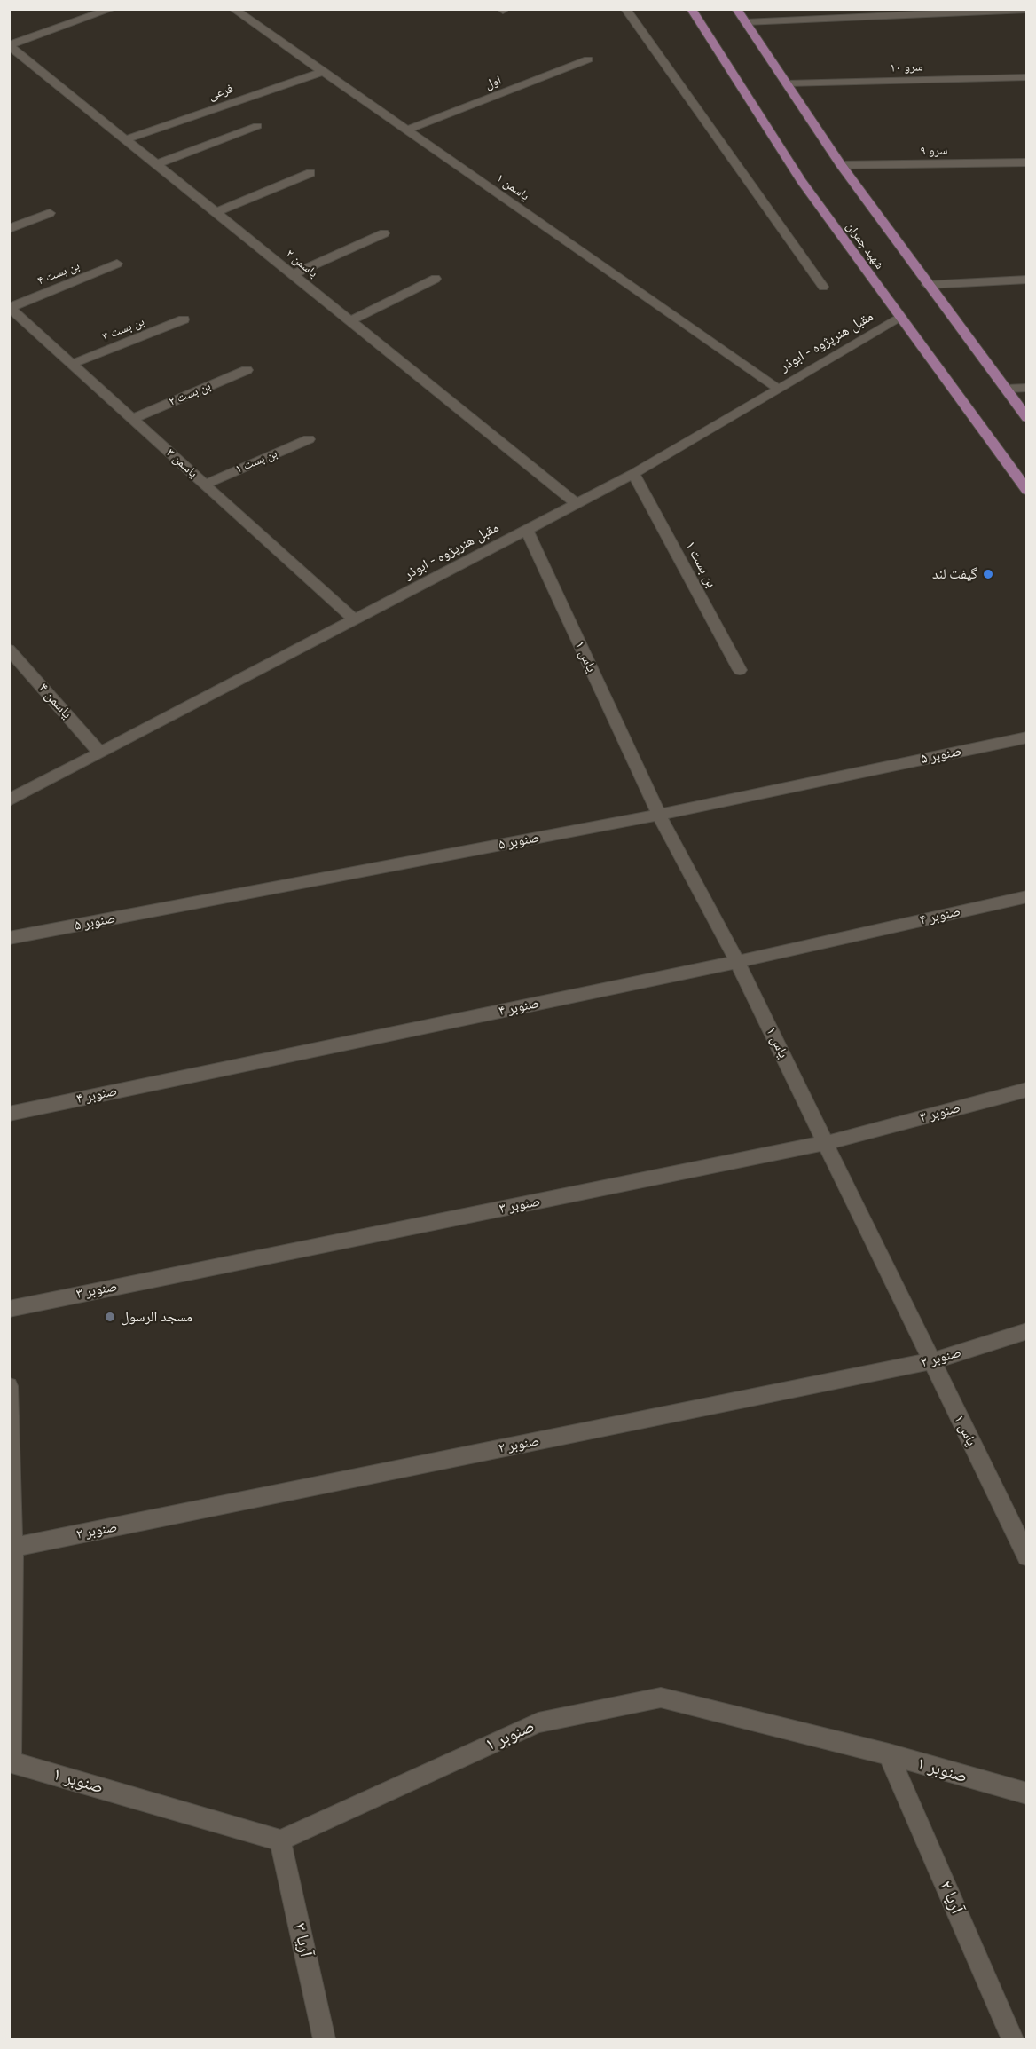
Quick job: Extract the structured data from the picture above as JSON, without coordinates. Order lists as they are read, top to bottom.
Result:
{
  "streets": {
    "main road": ["شهید چمران"],
    "street": [
      "سرو ۱۰",
      "اول",
      "فرعی",
      "سرو ۹",
      "یاسمن ۱",
      "یاسمن ۲",
      "بن بست ۴",
      "بن بست ۳",
      "مقبل هنرپژوه - ابوذر",
      "بن بست ۲",
      "بن بست ۱",
      "یاسمن ۳",
      "یاس ۱",
      "یاسمن ۴",
      "صنوبر ۵",
      "صنوبر ۴",
      "صنوبر ۳",
      "صنوبر ۲",
      "صنوبر ۱",
      "آریا ۲",
      "آریا ۳"
    ]
  },
  "crossings": [
    ["سرو ۱۰", "شهید چمران"],
    ["اول", "یاسمن ۱"],
    ["فرعی", "یاسمن ۱"],
    ["فرعی", "یاسمن ۲"],
    ["سرو ۹", "شهید چمران"],
    ["یاسمن ۱", "مقبل هنرپژوه - ابوذر"],
    ["شهید چمران", "مقبل هنرپژوه - ابوذر"],
    ["یاسمن ۲", "مقبل هنرپژوه - ابوذر"],
    ["بن بست ۴", "یاسمن ۳"],
    ["بن بست ۳", "یاسمن ۳"],
    ["مقبل هنرپژوه - ابوذر", "بن بست ۱"],
    ["مقبل هنرپژوه - ابوذر", "یاسمن ۳"],
    ["مقبل هنرپژوه - ابوذر", "یاس ۱"],
    ["مقبل هنرپژوه - ابوذر", "یاسمن ۴"],
    ["بن بست ۲", "یاسمن ۳"],
    ["بن بست ۱", "یاسمن ۳"],
    ["یاس ۱", "صنوبر ۵"],
    ["یاس ۱", "صنوبر ۴"],
    ["یاس ۱", "صنوبر ۳"],
    ["یاس ۱", "صنوبر ۲"],
    ["صنوبر ۱", "آریا ۲"],
    ["صنوبر ۱", "آریا ۳"]
  ],
  "places": ["گیفت لند", "مسجد الرسول"]
}
